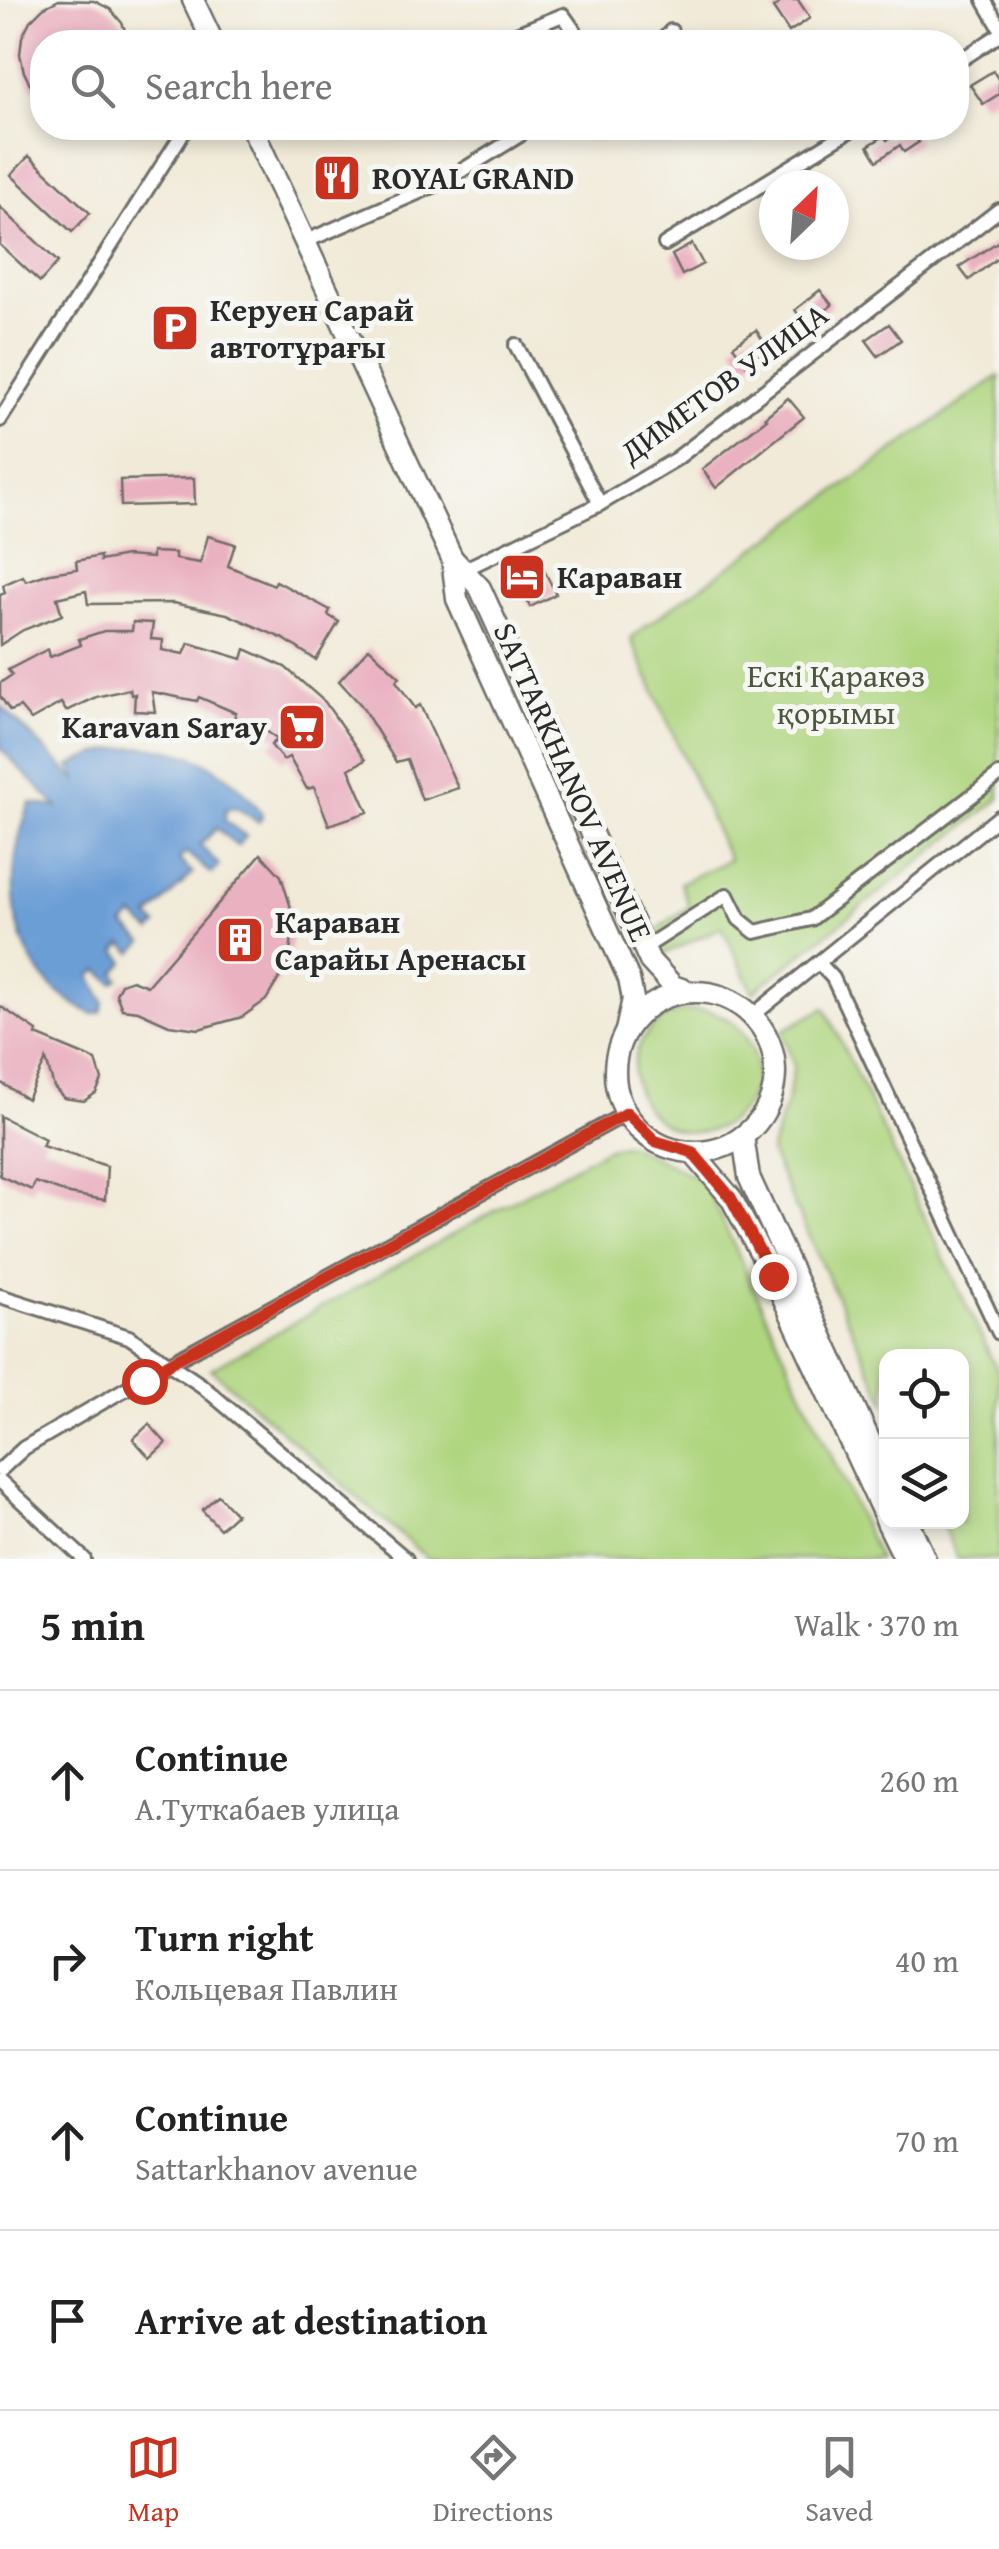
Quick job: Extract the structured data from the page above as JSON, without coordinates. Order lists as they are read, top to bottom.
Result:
{
  "streets": {
    "main road": ["SATTARKHANOV AVENUE"],
    "street": ["ДИМЕТОВ УЛИЦА"]
  },
  "crossings": [
    ["ДИМЕТОВ УЛИЦА", "SATTARKHANOV AVENUE"]
  ],
  "parks": ["Ескі Қаракөз қорымы"],
  "places": {
    "restaurant": ["ROYAL GRAND"],
    "parking": ["Керуен Сарай автотұрағы"],
    "hotel": ["Караван"],
    "supermarket": ["Karavan Saray"],
    "building": ["Караван Сарайы Аренасы"]
  },
  "north": "top right",
  "page": {
    "search": "Search here",
    "heading": ["5 min", "Walk · 370 m"],
    "list": [
      ["Continue", "А.Туткабаев улица", "260 m"],
      ["Turn right", "Кольцевая Павлин", "40 m"],
      ["Continue", "Sattarkhanov avenue", "70 m"],
      "Arrive at destination"
    ],
    "nav": ["Map", "Directions", "Saved"]
  }
}
